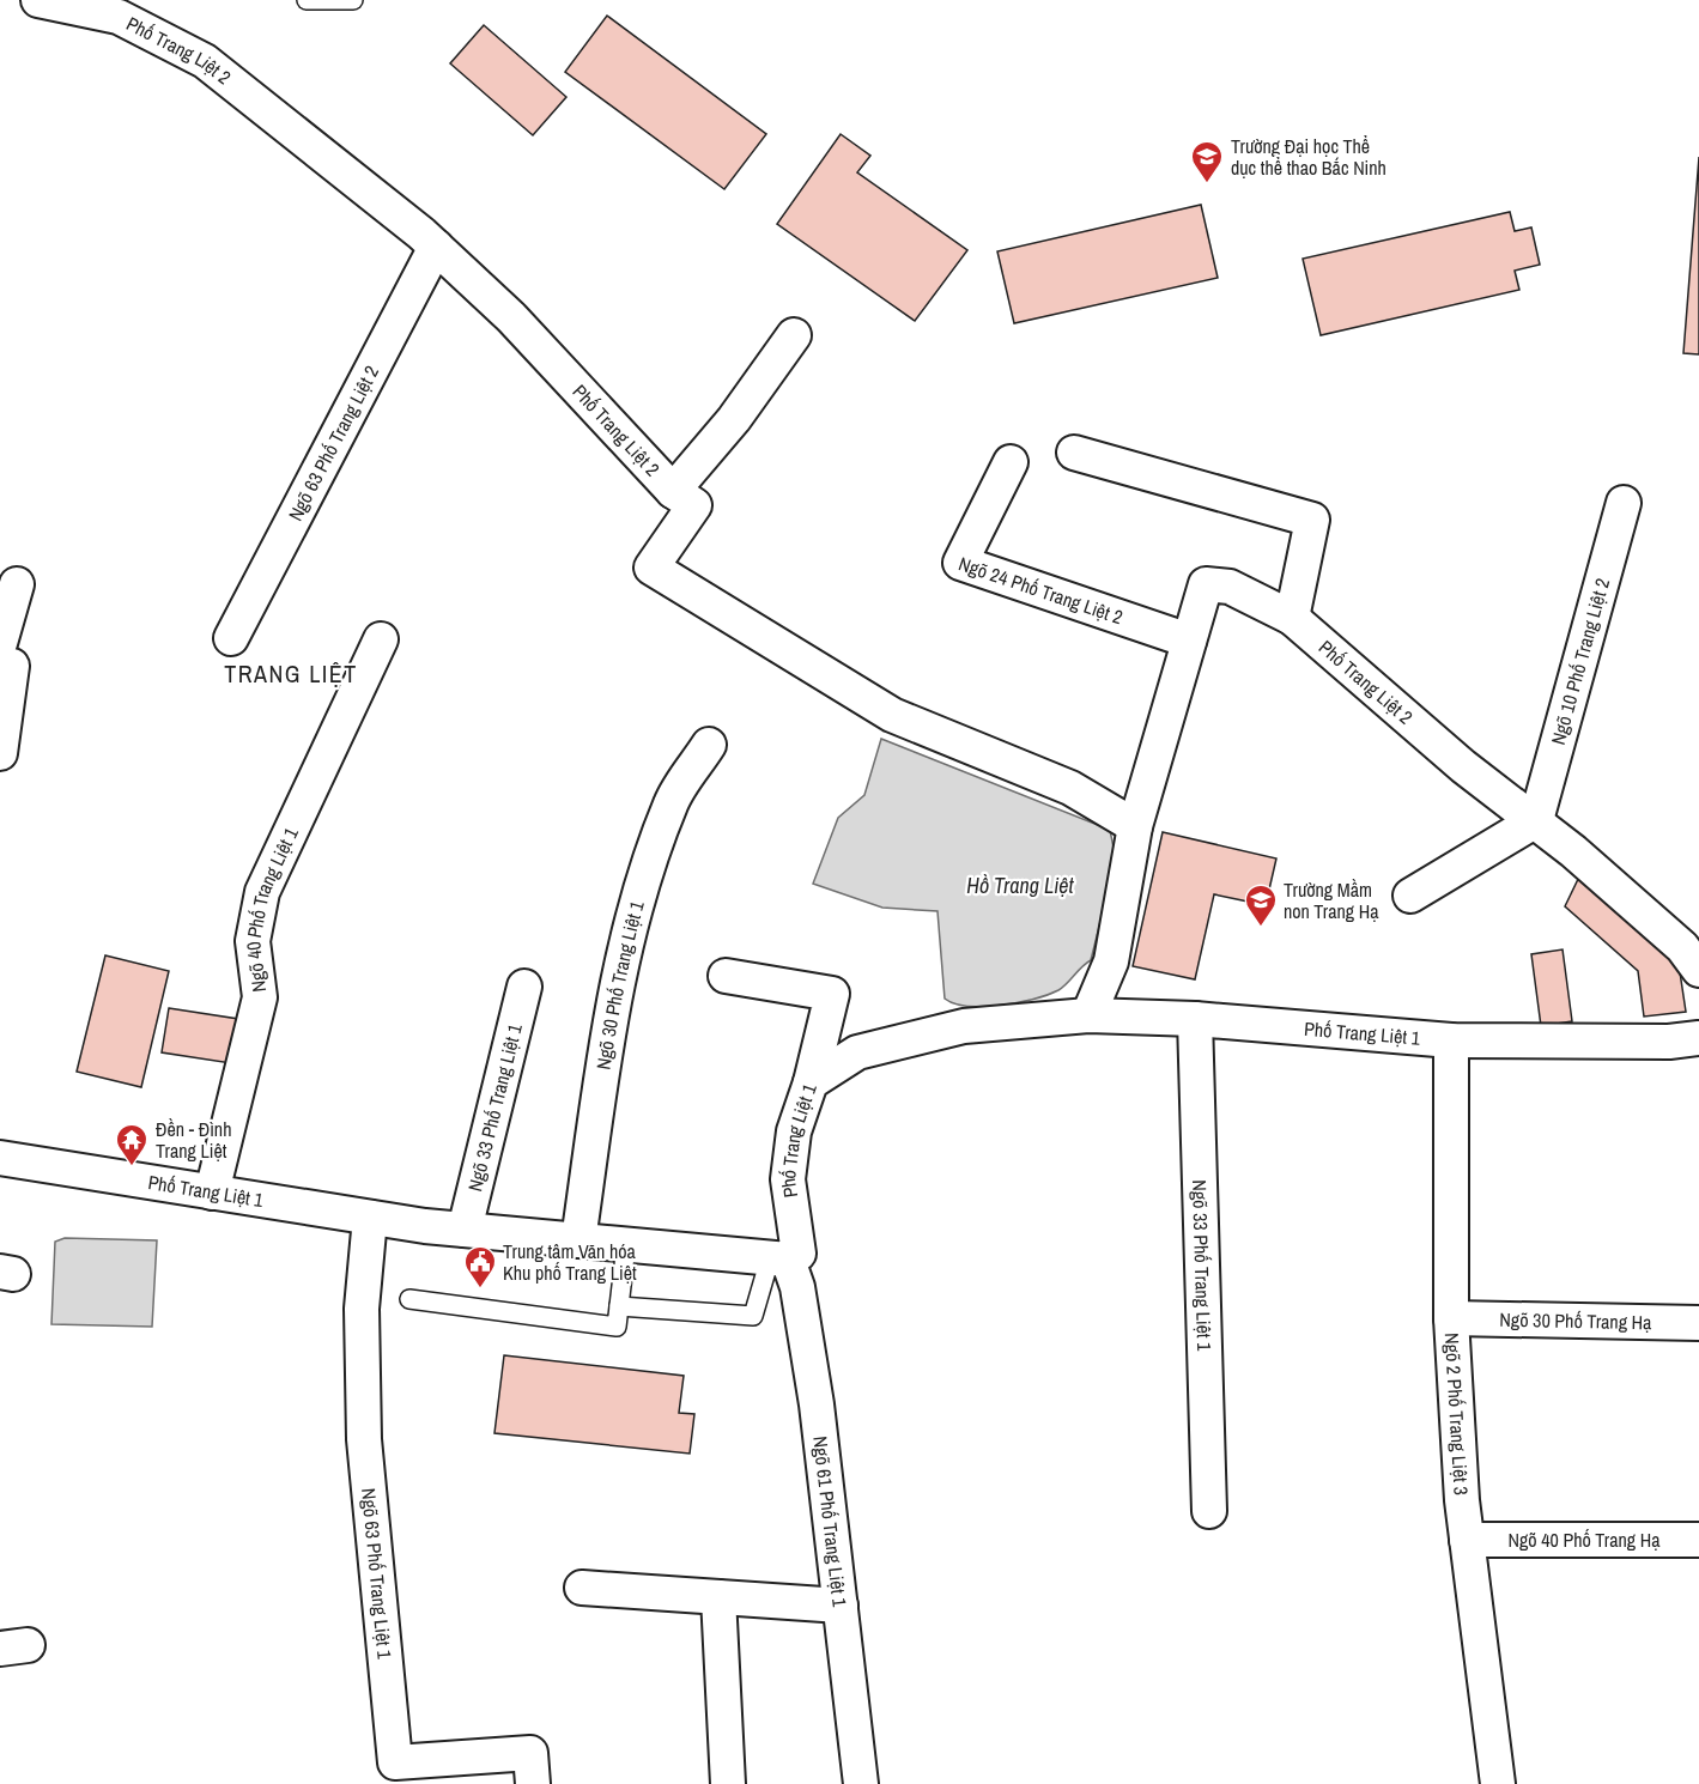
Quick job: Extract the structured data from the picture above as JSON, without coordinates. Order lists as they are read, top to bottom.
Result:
{
  "streets": {
    "street": [
      "Phố Trang Liệt 2",
      "Ngõ 63 Phố Trang Liệt 2",
      "Ngõ 24 Phố Trang Liệt 2",
      "Ngõ 10 Phố Trang Liệt 2",
      "Ngõ 40 Phố Trang Liệt 1",
      "Ngõ 30 Phố Trang Liệt 1",
      "Phố Trang Liệt 1",
      "Ngõ 33 Phố Trang Liệt 1",
      "Ngõ 30 Phố Trang Hạ",
      "Ngõ 2 Phố Trang Liệt 3",
      "Ngõ 61 Phố Trang Liệt 1",
      "Ngõ 40 Phố Trang Hạ",
      "Ngõ 63 Phố Trang Liệt 1"
    ]
  },
  "crossings": [
    ["Phố Trang Liệt 2", "Ngõ 63 Phố Trang Liệt 2"],
    ["Phố Trang Liệt 2", "Ngõ 24 Phố Trang Liệt 2"],
    ["Phố Trang Liệt 2", "Ngõ 10 Phố Trang Liệt 2"],
    ["Phố Trang Liệt 2", "Phố Trang Liệt 1"],
    ["Ngõ 40 Phố Trang Liệt 1", "Phố Trang Liệt 1"],
    ["Ngõ 30 Phố Trang Liệt 1", "Phố Trang Liệt 1"],
    ["Phố Trang Liệt 1", "Ngõ 33 Phố Trang Liệt 1"],
    ["Phố Trang Liệt 1", "Ngõ 2 Phố Trang Liệt 3"],
    ["Phố Trang Liệt 1", "Ngõ 61 Phố Trang Liệt 1"],
    ["Phố Trang Liệt 1", "Ngõ 63 Phố Trang Liệt 1"],
    ["Ngõ 30 Phố Trang Hạ", "Ngõ 2 Phố Trang Liệt 3"],
    ["Ngõ 2 Phố Trang Liệt 3", "Ngõ 40 Phố Trang Hạ"]
  ],
  "districts": ["TRANG LIỆT"],
  "water": ["Hồ Trang Liệt"],
  "places": {
    "school or university": ["Trường Đại học Thể dục thể thao Bắc Ninh", "Trường Mầm non Trang Hạ"],
    "temple": ["Đền - Đình Trang Liệt"],
    "public building": ["Trung tâm Văn hóa Khu phố Trang Liệt"]
  }
}
